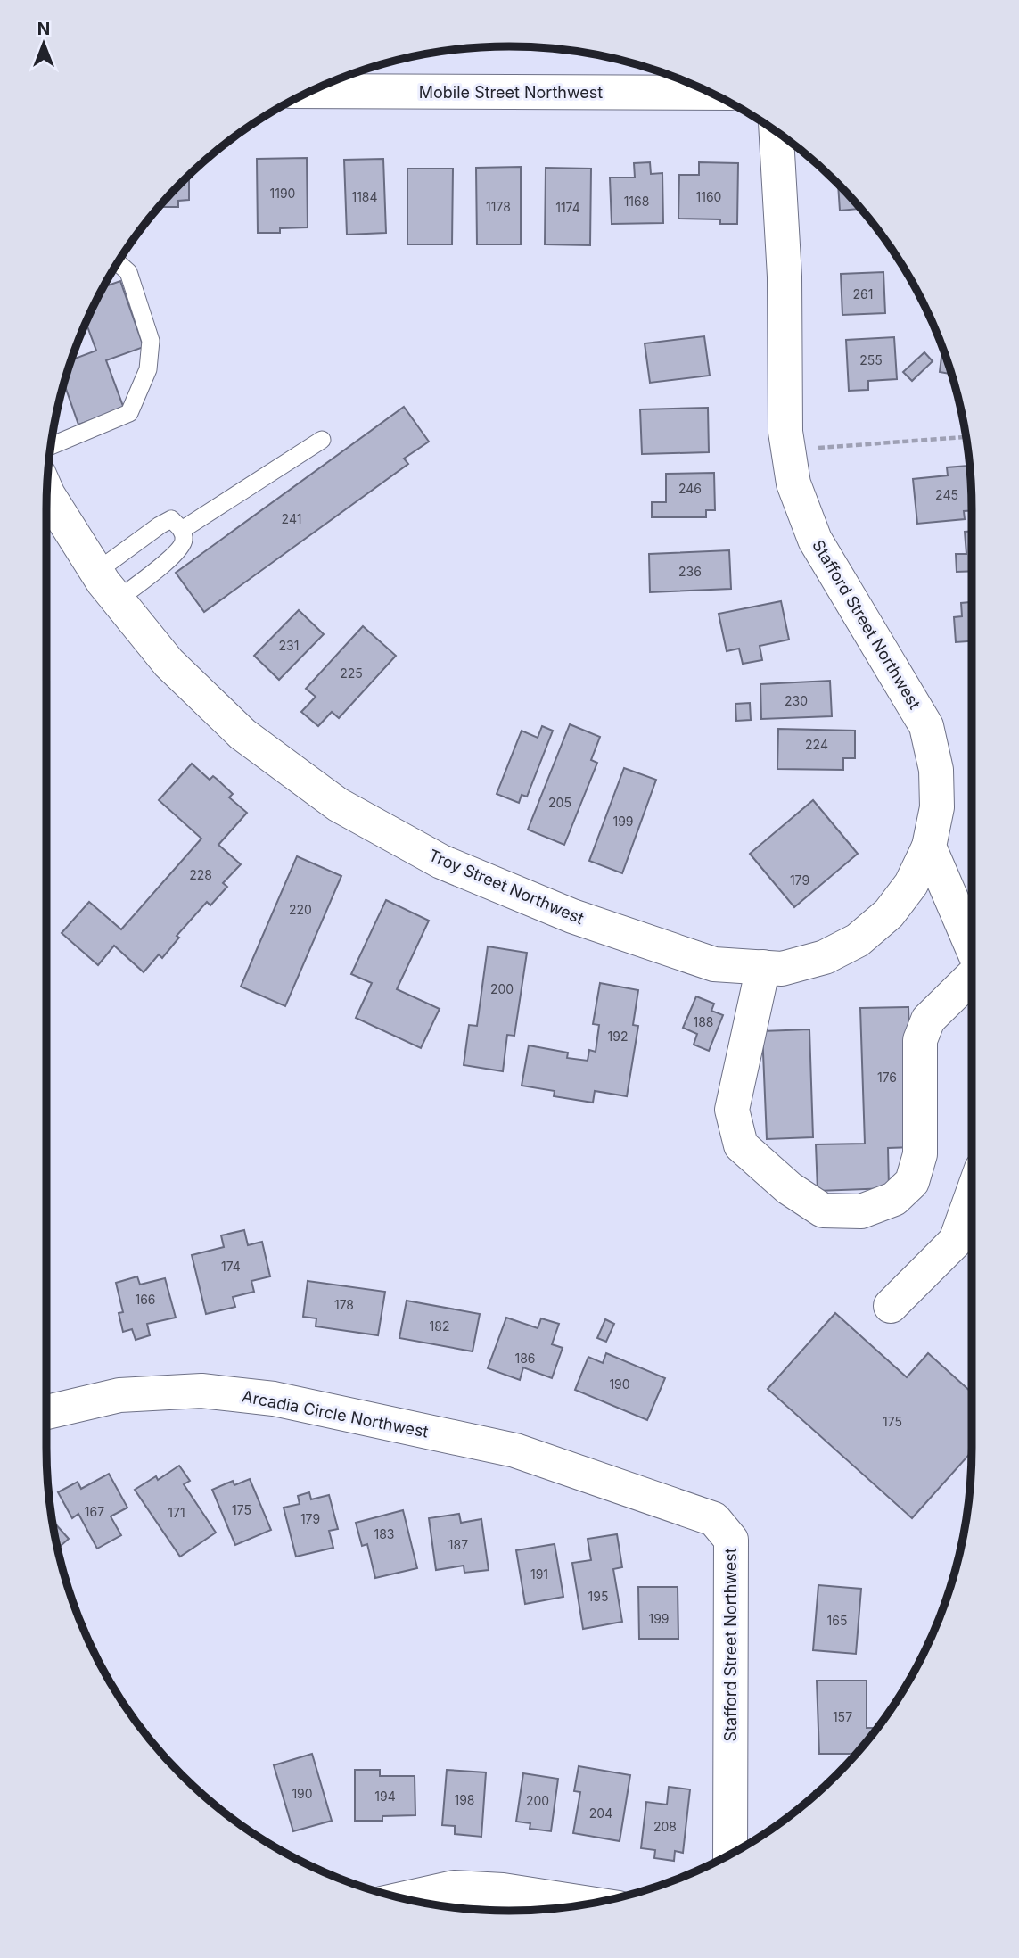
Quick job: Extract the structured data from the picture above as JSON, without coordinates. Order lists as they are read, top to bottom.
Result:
{
  "streets": {
    "street": [
      "Mobile Street Northwest",
      "Stafford Street Northwest",
      "Troy Street Northwest",
      "Arcadia Circle Northwest"
    ]
  },
  "crossings": [
    ["Stafford Street Northwest", "Troy Street Northwest"],
    ["Stafford Street Northwest", "Arcadia Circle Northwest"]
  ],
  "house_numbers": [
    "1190",
    "1184",
    "1160",
    "1168",
    "1178",
    "1174",
    "261",
    "255",
    "246",
    "245",
    "241",
    "236",
    "231",
    "225",
    "230",
    "224",
    "205",
    "199",
    "228",
    "179",
    "220",
    "200",
    "188",
    "192",
    "176",
    "174",
    "166",
    "178",
    "182",
    "186",
    "190",
    "175",
    "175",
    "167",
    "171",
    "179",
    "183",
    "187",
    "191",
    "195",
    "199",
    "165",
    "157",
    "190",
    "194",
    "198",
    "200",
    "204",
    "208"
  ],
  "north": "top"
}
